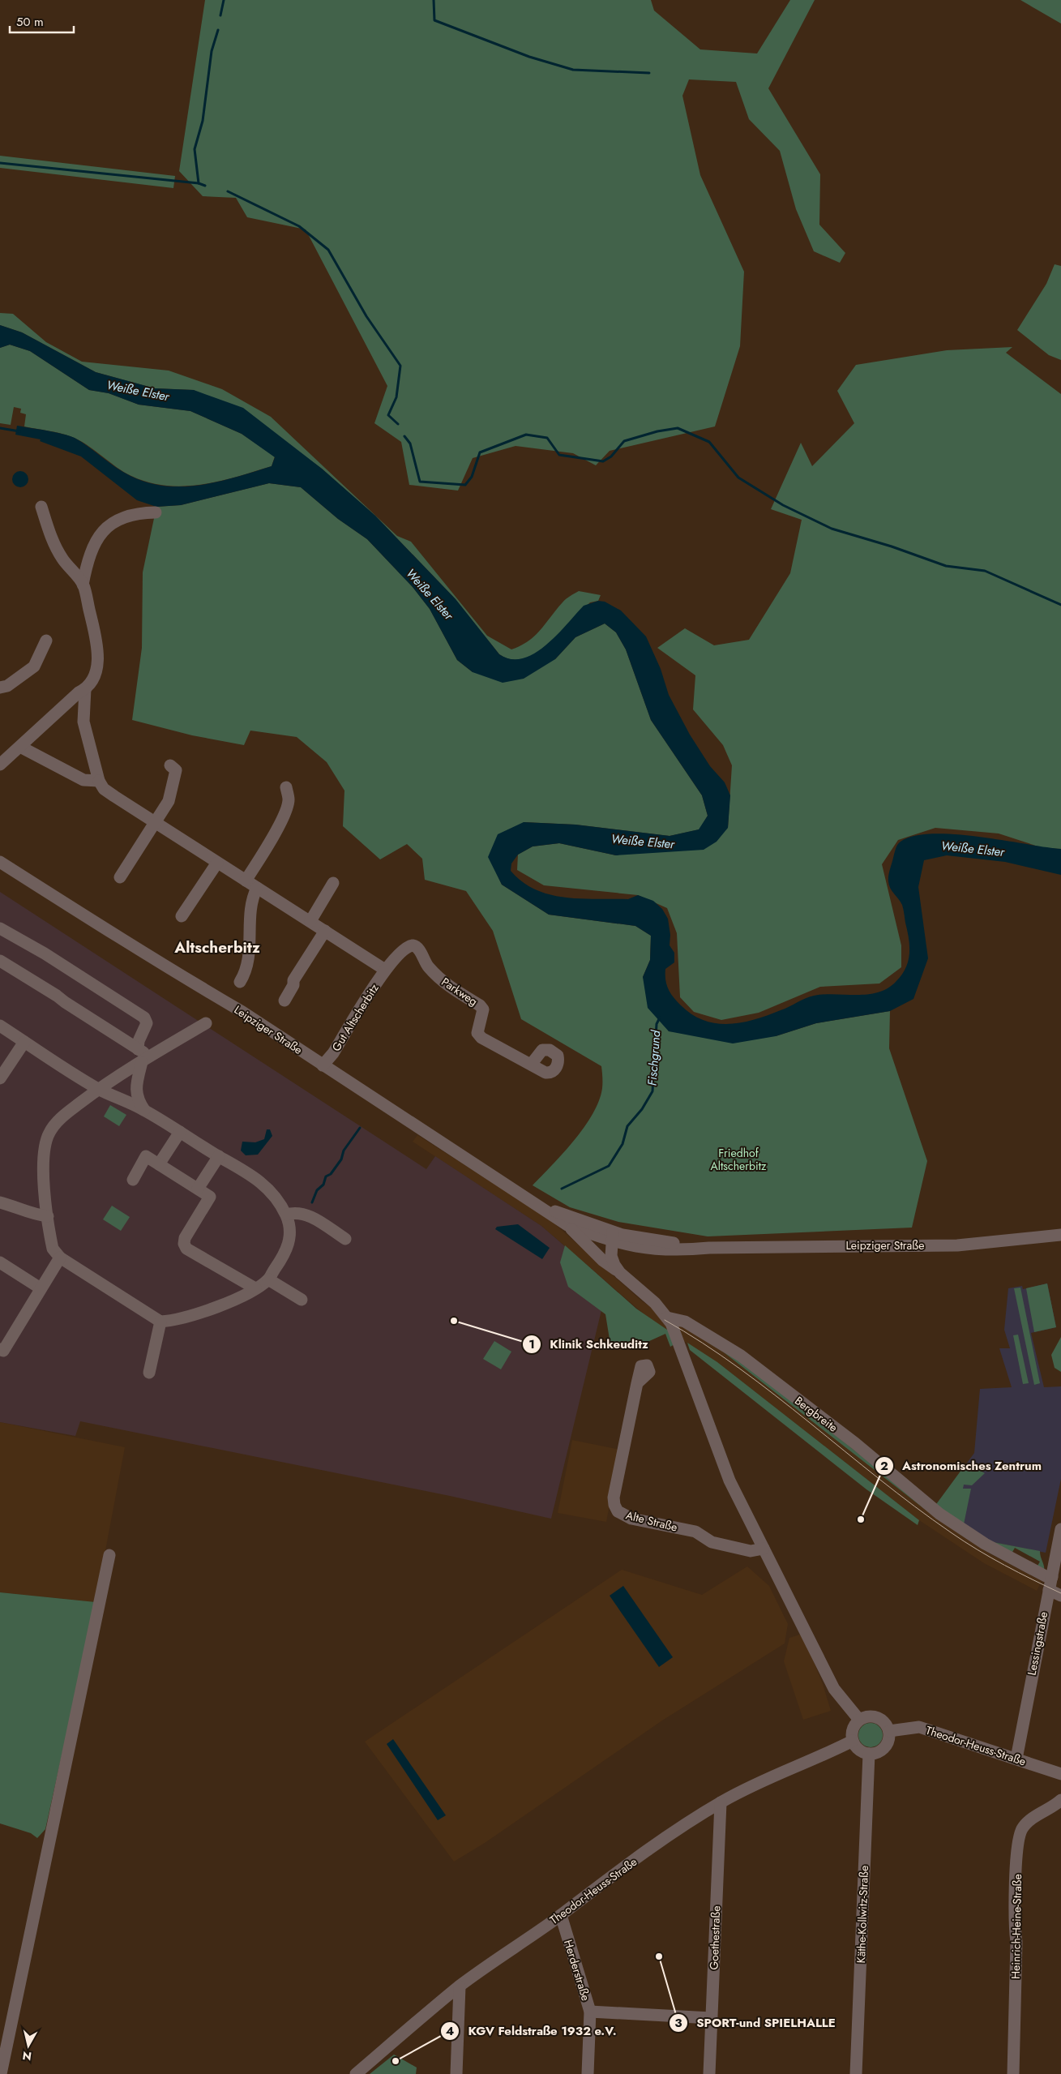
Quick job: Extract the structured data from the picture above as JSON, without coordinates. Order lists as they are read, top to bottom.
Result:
{
  "streets": {
    "street": [
      "Parkweg",
      "Gut Altscherbitz",
      "Leipziger Straße",
      "Bergbreite",
      "Alte Straße",
      "Lessingstraße",
      "Theodor-Heuss-Straße",
      "Käthe-Kollwitz-Straße",
      "Heinrich-Heine-Straße",
      "Goethestraße",
      "Herderstraße"
    ]
  },
  "crossings": [
    ["Parkweg", "Gut Altscherbitz"],
    ["Gut Altscherbitz", "Leipziger Straße"],
    ["Bergbreite", "Lessingstraße"],
    ["Lessingstraße", "Theodor-Heuss-Straße"],
    ["Theodor-Heuss-Straße", "Käthe-Kollwitz-Straße"],
    ["Theodor-Heuss-Straße", "Goethestraße"],
    ["Theodor-Heuss-Straße", "Herderstraße"]
  ],
  "districts": ["Altscherbitz"],
  "water": ["Weiße Elster", "Fischgrund"],
  "parks": ["Friedhof Altscherbitz"],
  "places": [
    "Klinik Schkeuditz",
    "Astronomisches Zentrum",
    "SPORT-und SPIELHALLE",
    "KGV Feldstraße 1932 e.V."
  ],
  "scale_bar": "50 m",
  "north": "bottom"
}
